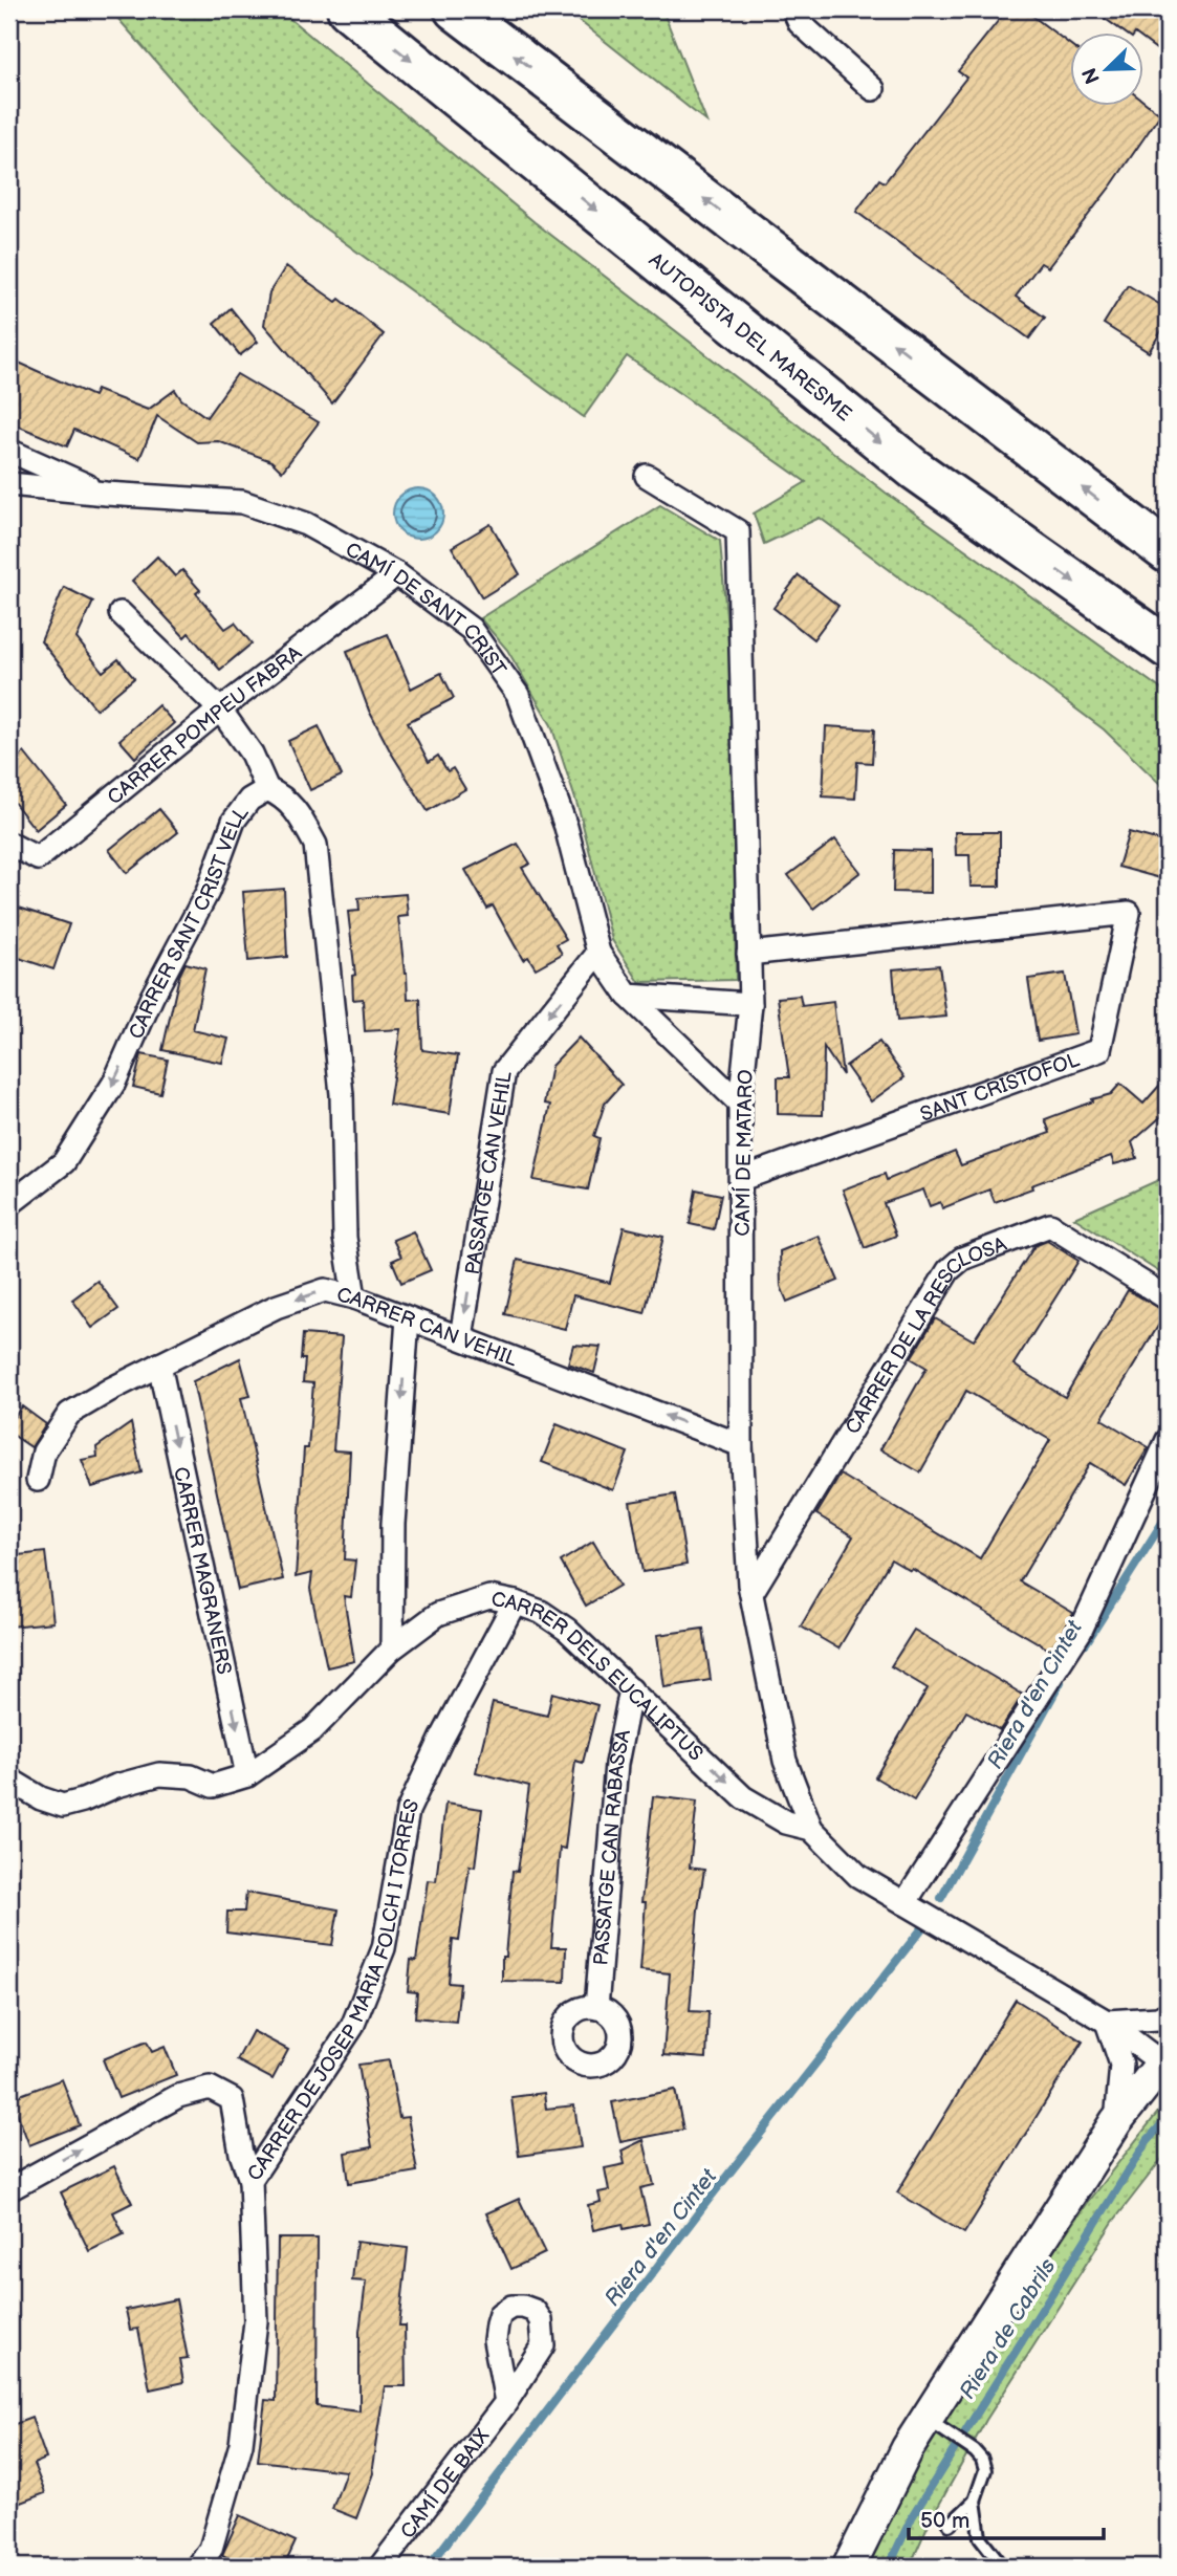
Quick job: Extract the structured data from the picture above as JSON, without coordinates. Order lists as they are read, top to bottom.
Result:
{
  "streets": {
    "highway": ["AUTOPISTA DEL MARESME"],
    "street": [
      "CAMÍ DE SANT CRIST",
      "CARRER POMPEU FABRA",
      "CARRER SANT CRIST VELL",
      "SANT CRISTOFOL",
      "CAMÍ DE MATARO",
      "PASSATGE CAN VEHIL",
      "CARRER CAN VEHIL",
      "CARRER DE LA RESCLOSA",
      "CARRER MAGRANERS",
      "CARRER DELS EUCALIPTUS",
      "PASSATGE CAN RABASSA",
      "CARRER DE JOSEP MARIA FOLCH I TORRES",
      "CAMÍ DE BAIX"
    ]
  },
  "crossings": [
    ["CAMÍ DE SANT CRIST", "CARRER POMPEU FABRA"],
    ["CAMÍ DE SANT CRIST", "CAMÍ DE MATARO"],
    ["CAMÍ DE SANT CRIST", "PASSATGE CAN VEHIL"],
    ["CARRER SANT CRIST VELL", "CARRER CAN VEHIL"],
    ["SANT CRISTOFOL", "CAMÍ DE MATARO"],
    ["CAMÍ DE MATARO", "CARRER CAN VEHIL"],
    ["CAMÍ DE MATARO", "CARRER DE LA RESCLOSA"],
    ["CAMÍ DE MATARO", "CARRER DELS EUCALIPTUS"],
    ["PASSATGE CAN VEHIL", "CARRER CAN VEHIL"],
    ["CARRER CAN VEHIL", "CARRER MAGRANERS"],
    ["CARRER MAGRANERS", "CARRER DELS EUCALIPTUS"],
    ["CARRER DELS EUCALIPTUS", "PASSATGE CAN RABASSA"],
    ["CARRER DELS EUCALIPTUS", "CARRER DE JOSEP MARIA FOLCH I TORRES"]
  ],
  "one_way": ["CARRER SANT CRIST VELL", "PASSATGE CAN VEHIL", "CARRER CAN VEHIL"],
  "water": ["Riera d'en Cintet", "Riera de Cabrils"],
  "scale_bar": "50 m",
  "north": "bottom left"
}
